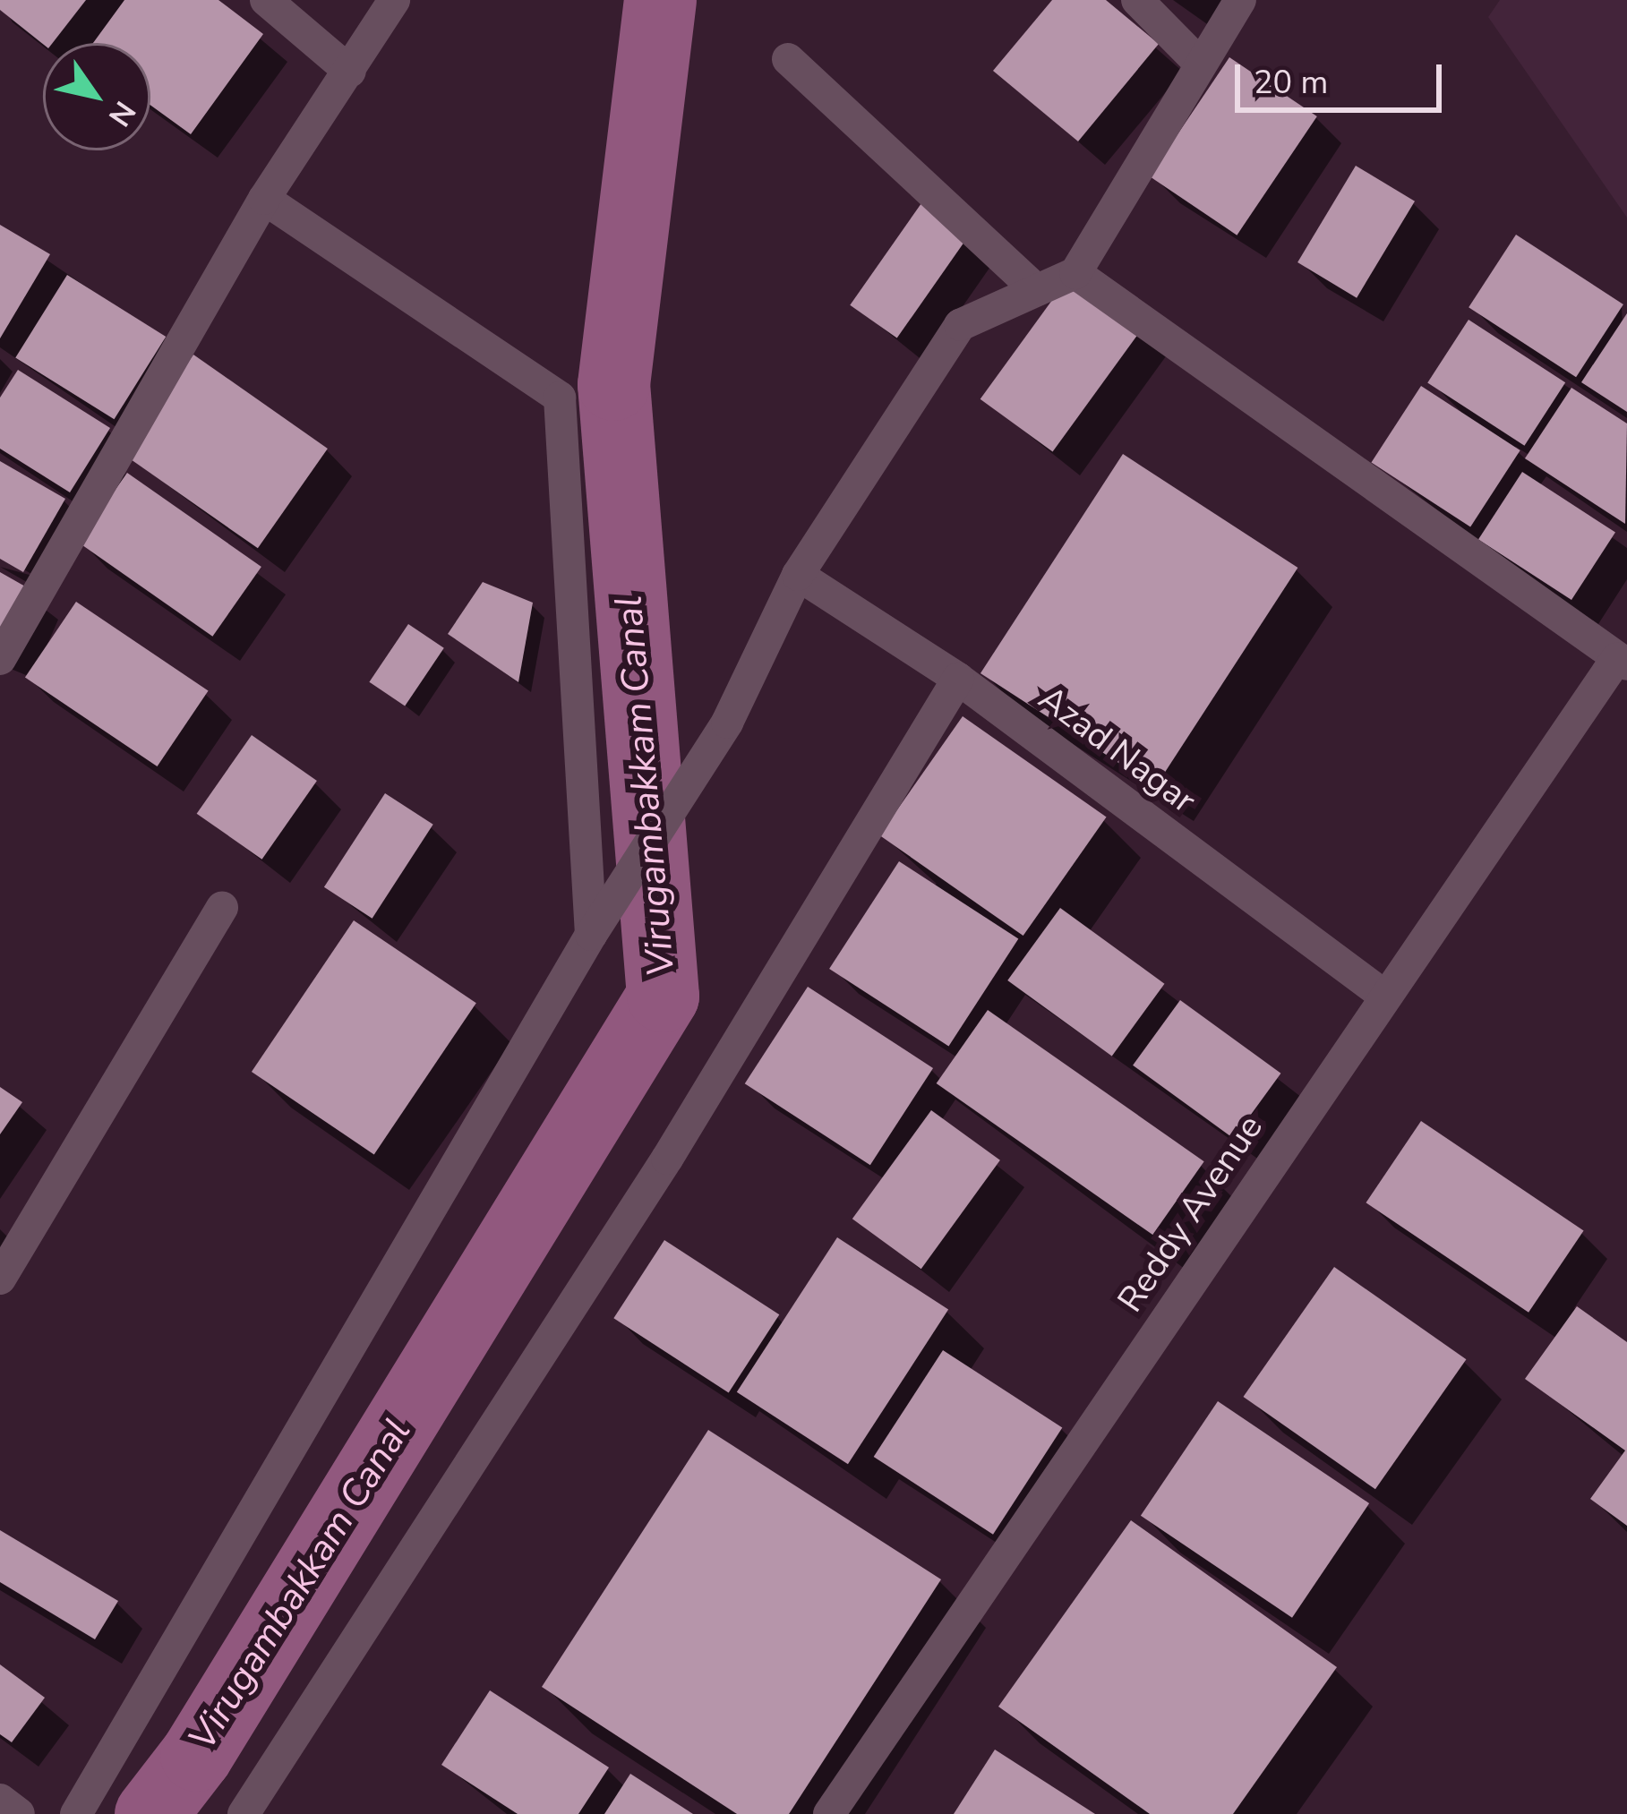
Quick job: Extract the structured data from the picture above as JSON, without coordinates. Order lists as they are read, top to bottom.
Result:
{
  "streets": {
    "street": ["Azad Nagar", "Reddy Avenue"]
  },
  "crossings": [
    ["Azad Nagar", "Reddy Avenue"]
  ],
  "water": ["Virugambakkam Canal"],
  "scale_bar": "20 m",
  "north": "bottom right"
}
